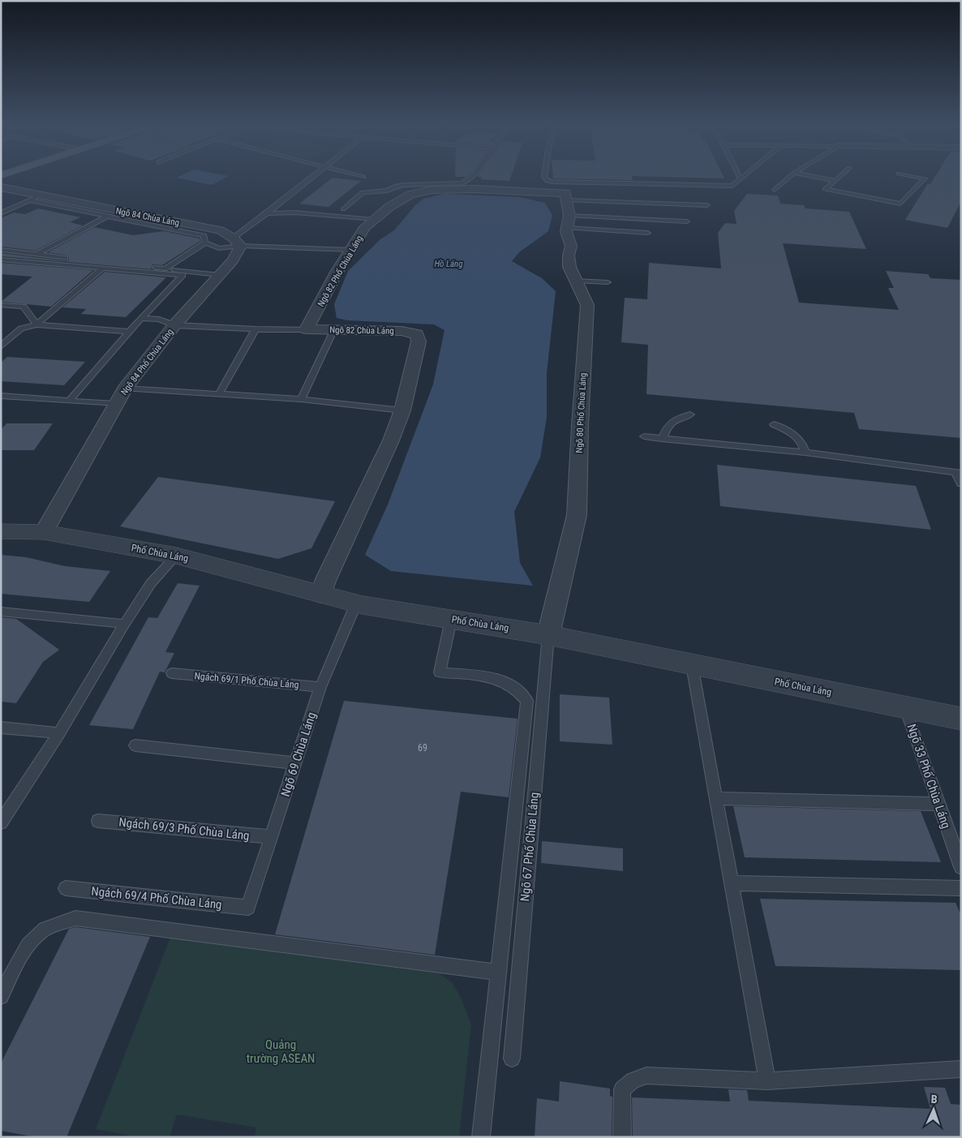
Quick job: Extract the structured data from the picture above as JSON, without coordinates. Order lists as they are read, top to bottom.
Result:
{
  "streets": {
    "street": [
      "Ngõ 84 Chùa Láng",
      "Ngõ 82 Phố Chùa Láng",
      "Ngõ 82 Chùa Láng",
      "Ngõ 84 Phố Chùa Láng",
      "Ngõ 80 Phố Chùa Láng",
      "Phố Chùa Láng"
    ],
    "lane": [
      "Ngách 69/1 Phố Chùa Láng",
      "Ngõ 69 Chùa Láng",
      "Ngõ 33 Phố Chùa Láng",
      "Ngách 69/3 Phố Chùa Láng",
      "Ngõ 67 Phố Chùa Láng",
      "Ngách 69/4 Phố Chùa Láng"
    ]
  },
  "crossings": [
    ["Ngõ 84 Chùa Láng", "Ngõ 84 Phố Chùa Láng"],
    ["Ngõ 82 Phố Chùa Láng", "Ngõ 82 Chùa Láng"],
    ["Ngõ 82 Phố Chùa Láng", "Ngõ 80 Phố Chùa Láng"],
    ["Ngõ 84 Phố Chùa Láng", "Phố Chùa Láng"],
    ["Ngõ 80 Phố Chùa Láng", "Phố Chùa Láng"],
    ["Ngõ 80 Phố Chùa Láng", "Ngõ 67 Phố Chùa Láng"],
    ["Phố Chùa Láng", "Ngõ 69 Chùa Láng"],
    ["Phố Chùa Láng", "Ngõ 33 Phố Chùa Láng"],
    ["Phố Chùa Láng", "Ngõ 67 Phố Chùa Láng"],
    ["Ngách 69/1 Phố Chùa Láng", "Ngõ 69 Chùa Láng"],
    ["Ngõ 69 Chùa Láng", "Ngách 69/3 Phố Chùa Láng"],
    ["Ngõ 69 Chùa Láng", "Ngách 69/4 Phố Chùa Láng"]
  ],
  "water": ["Hồ Láng"],
  "parks": ["Quảng trường ASEAN"],
  "house_numbers": ["69"],
  "north": "top"
}
